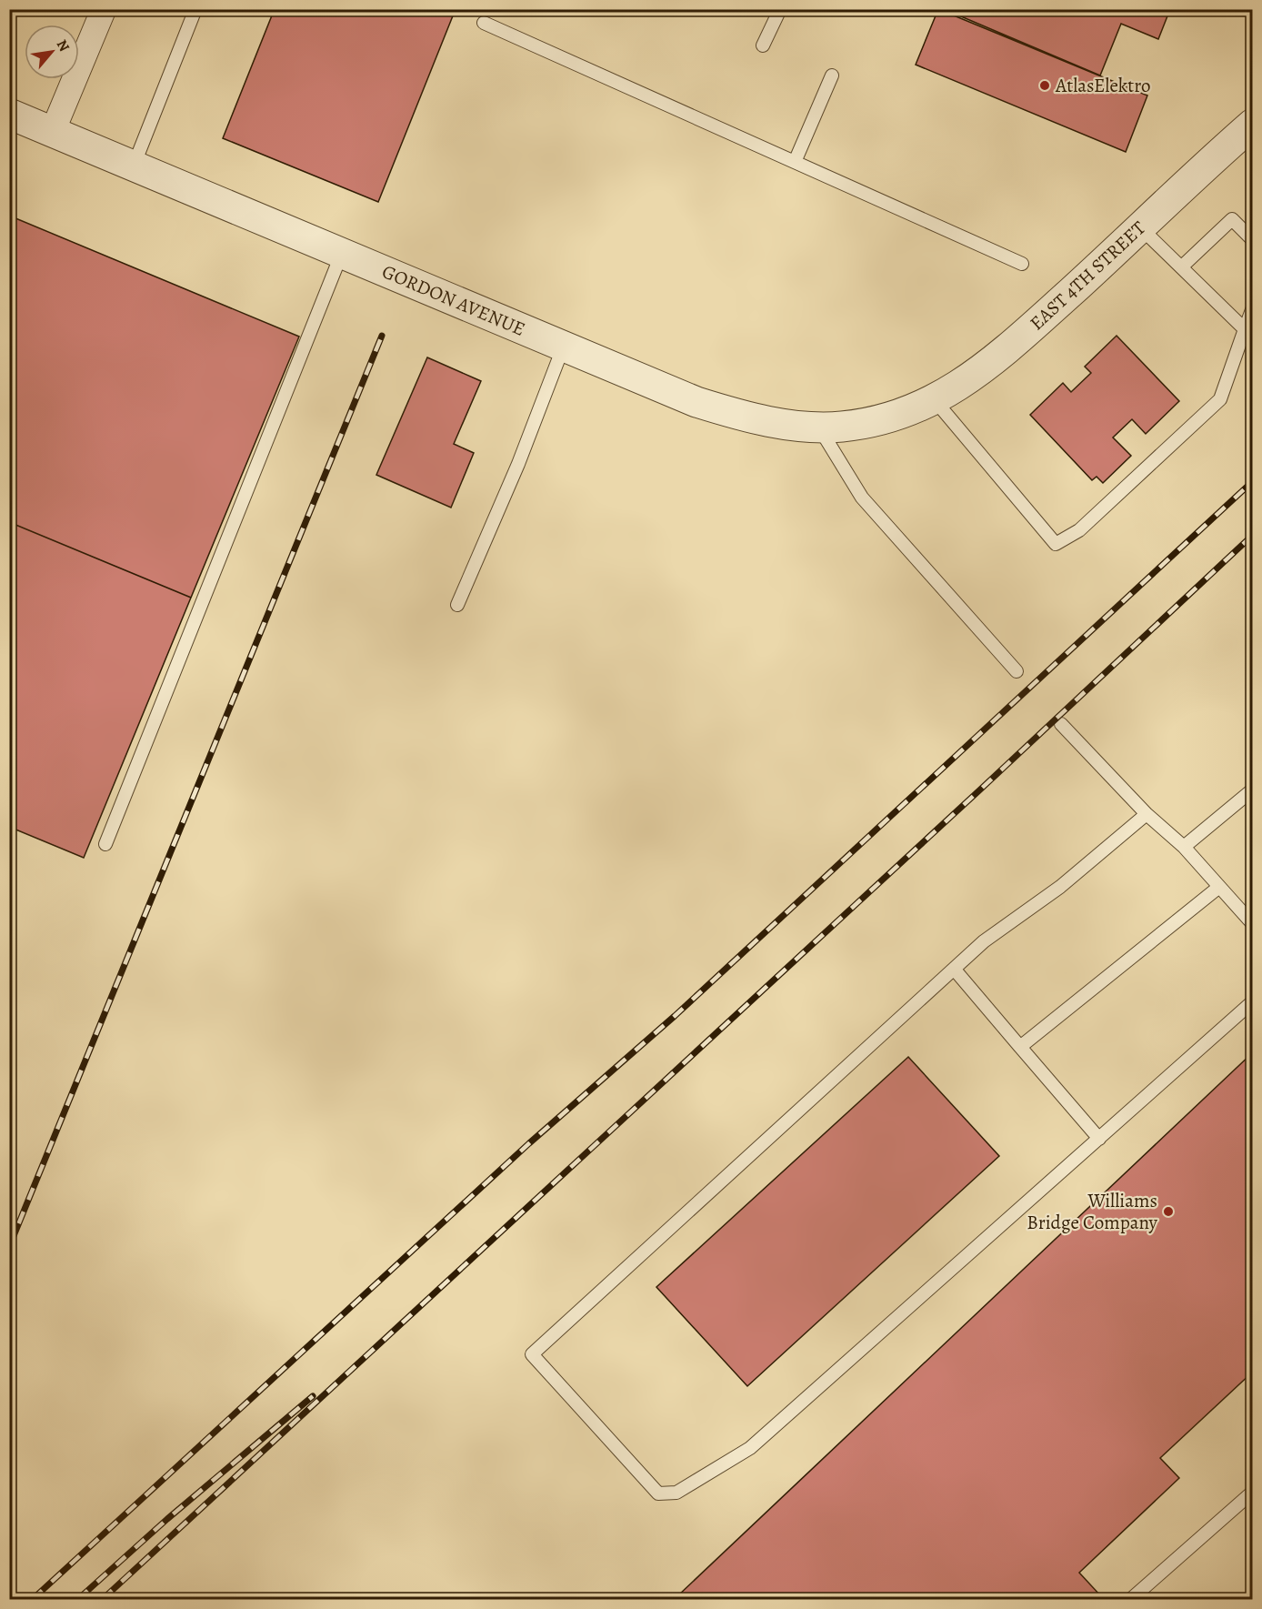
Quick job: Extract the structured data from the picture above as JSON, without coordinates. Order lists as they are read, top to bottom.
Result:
{
  "streets": {
    "street": ["EAST 4TH STREET", "GORDON AVENUE"]
  },
  "crossings": [
    ["EAST 4TH STREET", "GORDON AVENUE"]
  ],
  "places": ["AtlasElektro", "Williams Bridge Company"],
  "north": "top right"
}
